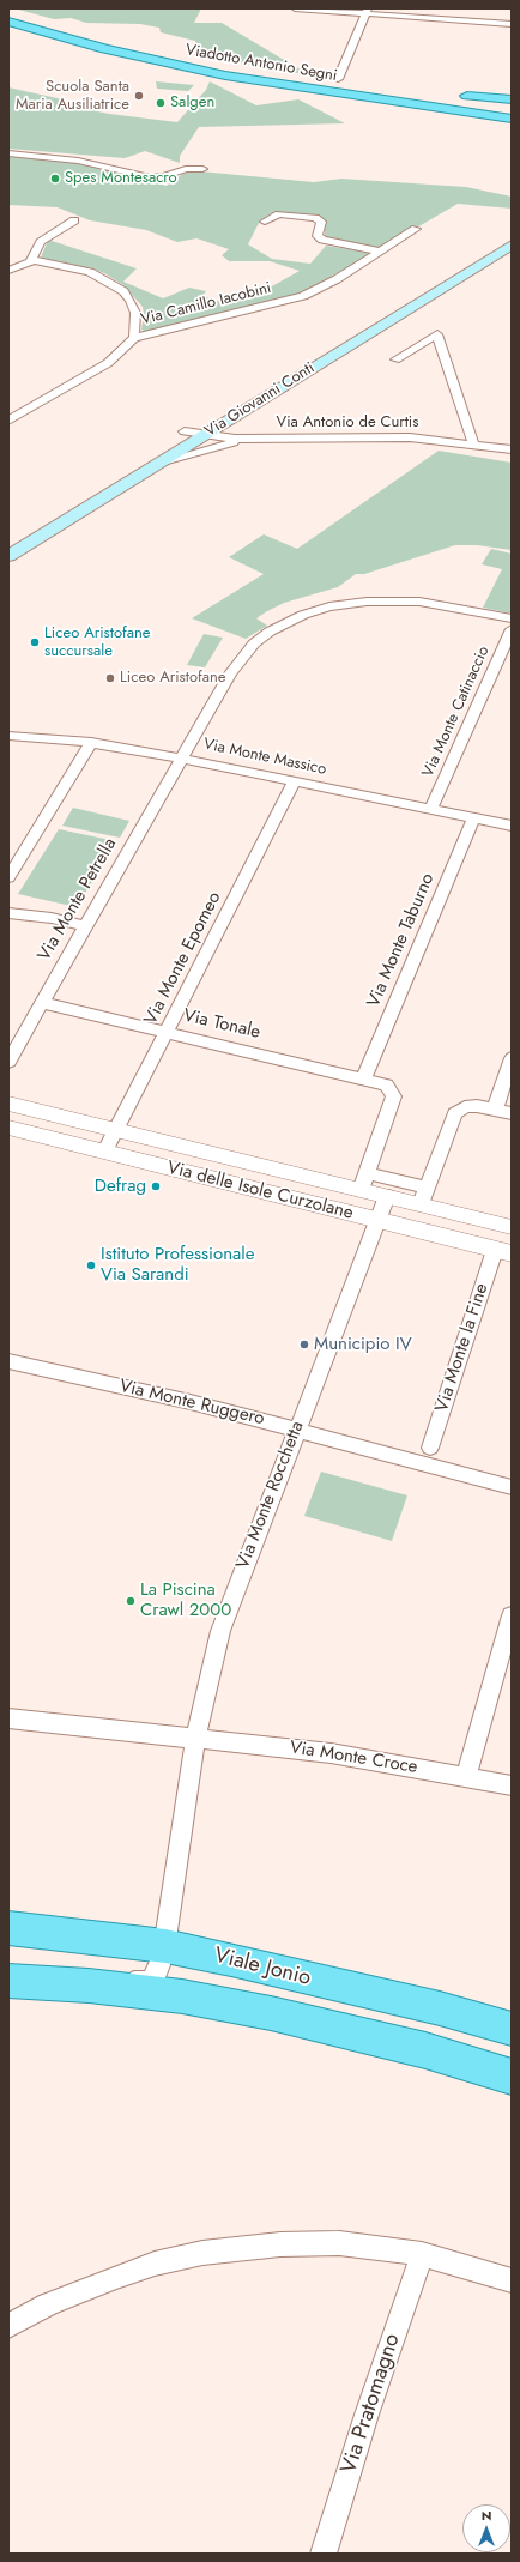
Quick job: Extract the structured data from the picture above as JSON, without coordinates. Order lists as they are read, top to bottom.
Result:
{
  "streets": {
    "main road": ["Viadotto Antonio Segni", "Via Giovanni Conti", "Viale Jonio"],
    "street": [
      "Via Camillo Iacobini",
      "Via Antonio de Curtis",
      "Via Monte Catinaccio",
      "Via Monte Massico",
      "Via Monte Petrella",
      "Via Monte Taburno",
      "Via Monte Epomeo",
      "Via Tonale",
      "Via delle Isole Curzolane",
      "Via Monte la Fine",
      "Via Monte Ruggero",
      "Via Monte Rocchetta",
      "Via Monte Croce",
      "Via Pratomagno"
    ]
  },
  "crossings": [
    ["Via Giovanni Conti", "Via Antonio de Curtis"],
    ["Via Monte Catinaccio", "Via Monte Massico"],
    ["Via Monte Massico", "Via Monte Petrella"],
    ["Via Monte Massico", "Via Monte Taburno"],
    ["Via Monte Massico", "Via Monte Epomeo"],
    ["Via Monte Petrella", "Via Tonale"],
    ["Via Monte Taburno", "Via Tonale"],
    ["Via Monte Epomeo", "Via Tonale"],
    ["Via Monte Epomeo", "Via delle Isole Curzolane"],
    ["Via Tonale", "Via delle Isole Curzolane"],
    ["Via delle Isole Curzolane", "Via Monte la Fine"],
    ["Via delle Isole Curzolane", "Via Monte Rocchetta"],
    ["Via Monte Ruggero", "Via Monte Rocchetta"],
    ["Via Monte Rocchetta", "Via Monte Croce"],
    ["Via Monte Rocchetta", "Viale Jonio"]
  ],
  "places": [
    "Scuola Santa Maria Ausiliatrice",
    "Salgen",
    "Spes Montesacro",
    "Liceo Aristofane succursale",
    "Liceo Aristofane",
    "Defrag",
    "Istituto Professionale Via Sarandi",
    "Municipio IV",
    "La Piscina Crawl 2000"
  ],
  "north": "top"
}
